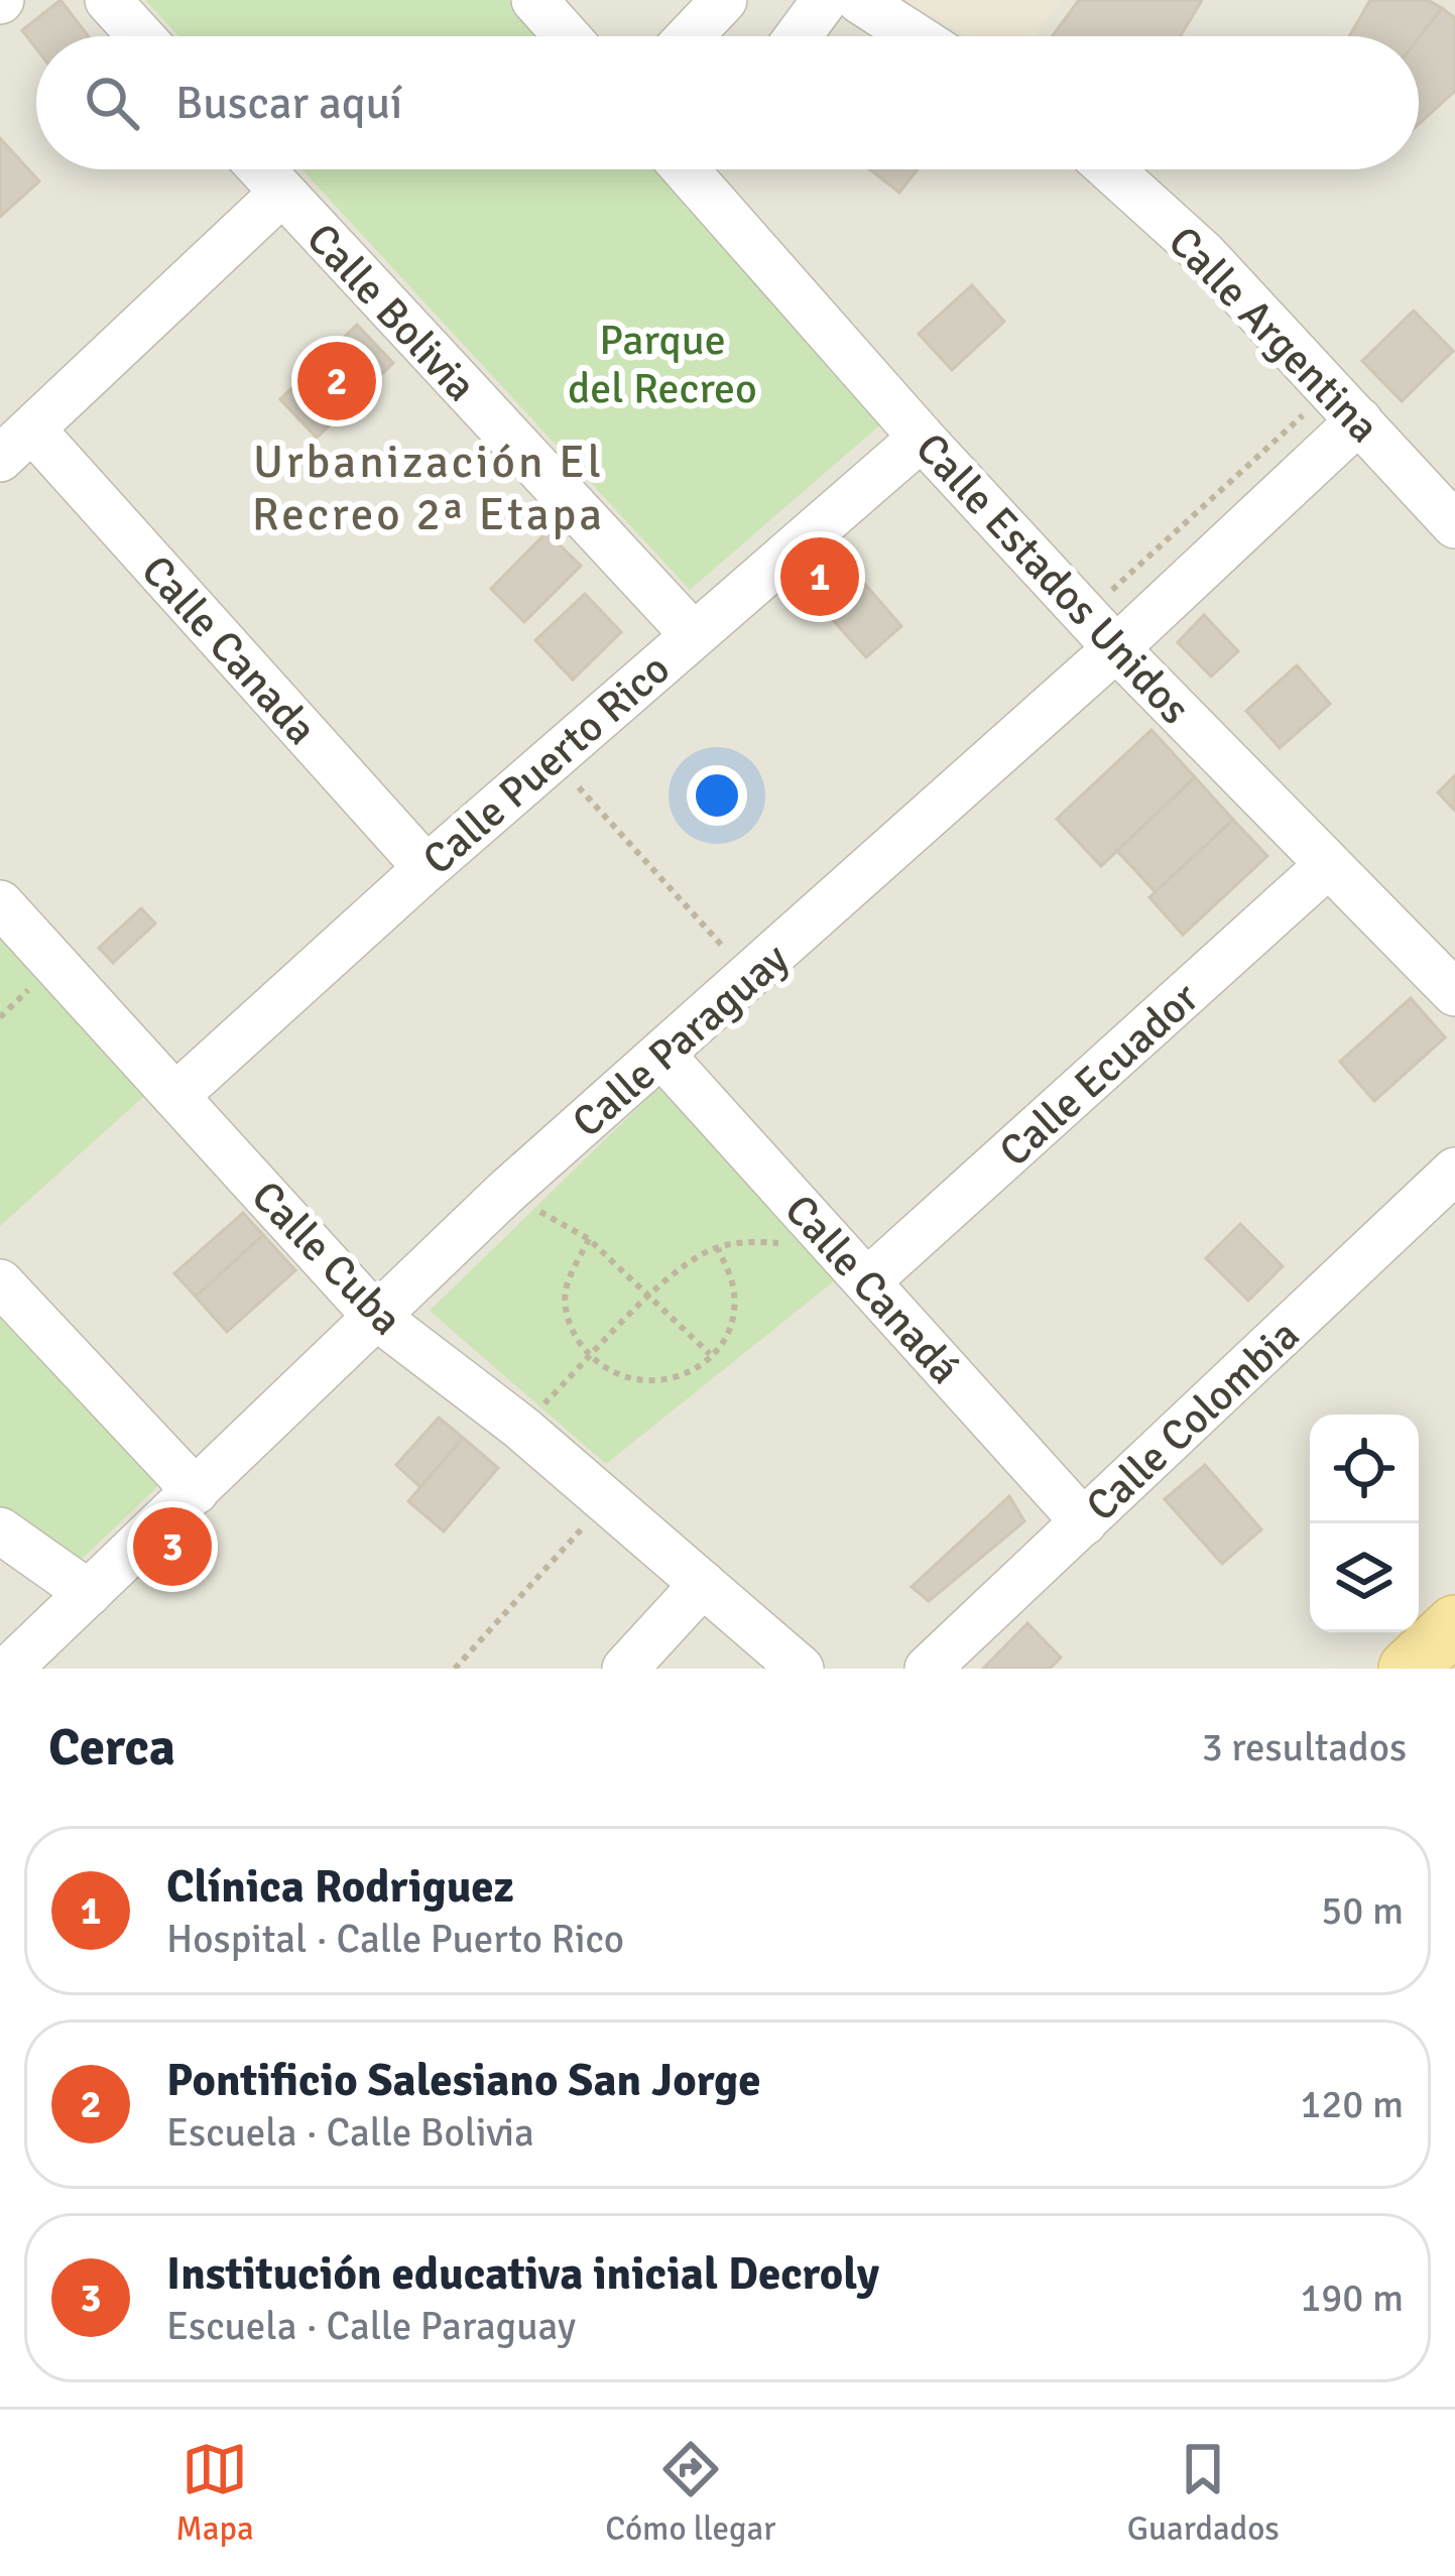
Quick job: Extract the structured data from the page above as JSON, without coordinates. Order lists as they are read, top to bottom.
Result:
{
  "streets": {
    "street": [
      "Calle Bolivia",
      "Calle Argentina",
      "Calle Estados Unidos",
      "Calle Canada",
      "Calle Puerto Rico",
      "Calle Paraguay",
      "Calle Ecuador",
      "Calle Cuba",
      "Calle Canadá",
      "Calle Colombia"
    ]
  },
  "crossings": [
    ["Calle Bolivia", "Calle Puerto Rico"],
    ["Calle Argentina", "Calle Paraguay"],
    ["Calle Estados Unidos", "Calle Puerto Rico"],
    ["Calle Estados Unidos", "Calle Paraguay"],
    ["Calle Estados Unidos", "Calle Ecuador"],
    ["Calle Canada", "Calle Puerto Rico"],
    ["Calle Puerto Rico", "Calle Cuba"],
    ["Calle Paraguay", "Calle Cuba"],
    ["Calle Paraguay", "Calle Canadá"],
    ["Calle Ecuador", "Calle Canadá"],
    ["Calle Canadá", "Calle Colombia"]
  ],
  "districts": ["Urbanización El Recreo 2ª Etapa"],
  "parks": ["Parque del Recreo"],
  "page": {
    "search": "Buscar aquí",
    "pins": ["2", "1", "3"],
    "heading": ["Cerca", "3 resultados"],
    "list": [
      {
        "mark": "1",
        "name": "Clínica Rodriguez",
        "note": "Hospital · Calle Puerto Rico",
        "value": "50 m"
      },
      {
        "mark": "2",
        "name": "Pontificio Salesiano San Jorge",
        "note": "Escuela · Calle Bolivia",
        "value": "120 m"
      },
      {
        "mark": "3",
        "name": "Institución educativa inicial Decroly",
        "note": "Escuela · Calle Paraguay",
        "value": "190 m"
      }
    ],
    "nav": ["Mapa", "Cómo llegar", "Guardados"]
  }
}
